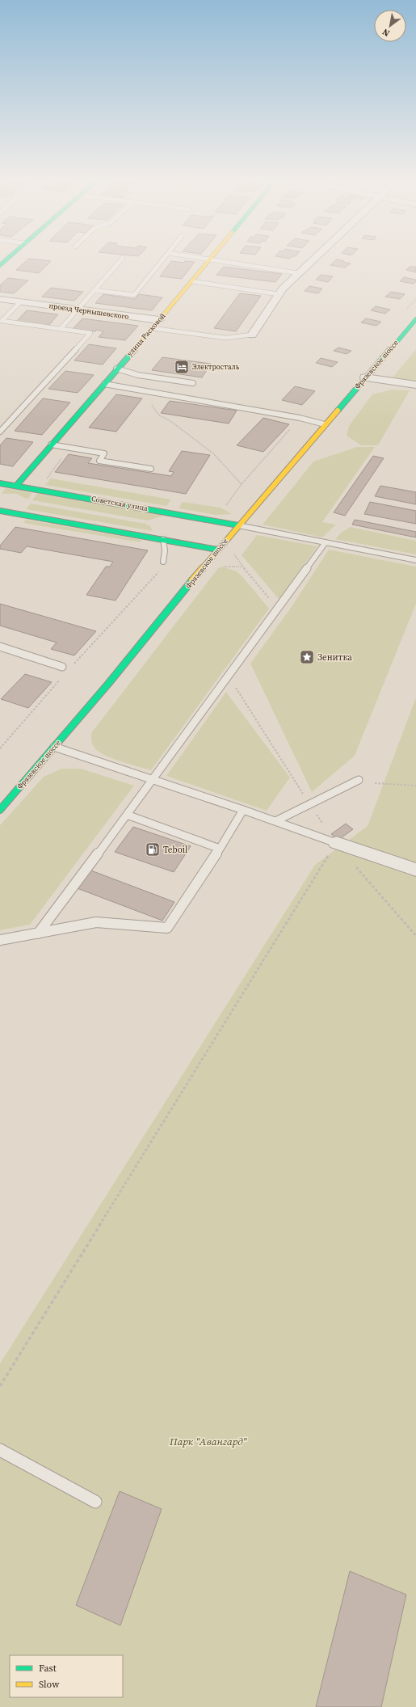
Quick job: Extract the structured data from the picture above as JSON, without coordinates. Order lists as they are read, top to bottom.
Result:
{
  "streets": {
    "main road": ["улица Расковой", "Фрязевское шоссе", "Советская улица"],
    "street": ["проезд Чернышевского"]
  },
  "crossings": [
    ["проезд Чернышевского", "улица Расковой"],
    ["улица Расковой", "Советская улица"],
    ["Фрязевское шоссе", "Советская улица"]
  ],
  "parks": ["Парк \"Авангард\""],
  "places": {
    "hotel": ["Электросталь"],
    "place": ["Зенитка"],
    "fuel station": ["Teboil"]
  },
  "legend": ["Fast", "Slow"],
  "north": "bottom left"
}
